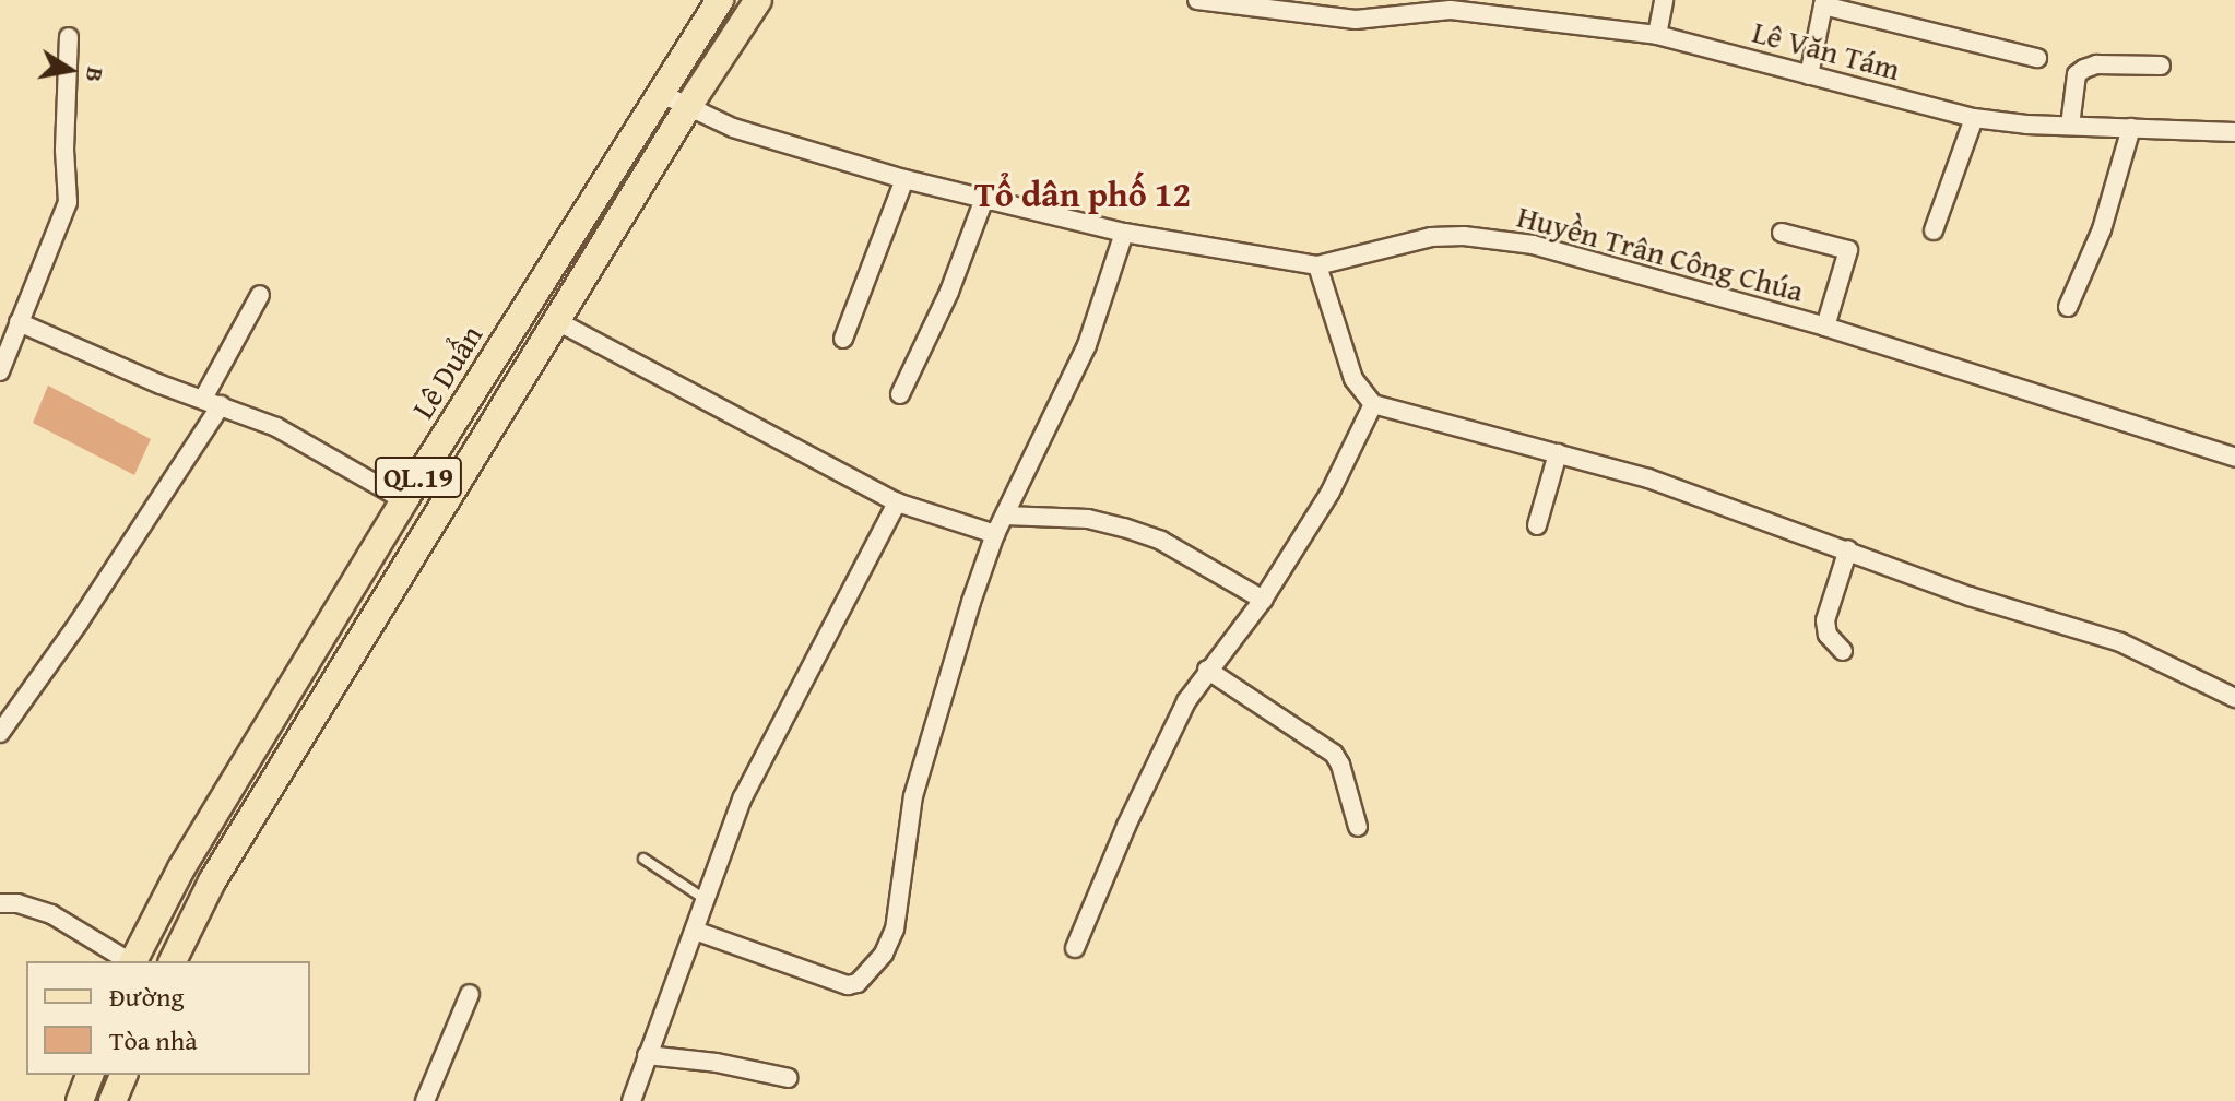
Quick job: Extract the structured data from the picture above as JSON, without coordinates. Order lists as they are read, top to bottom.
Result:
{
  "streets": {
    "main road": ["Lê Duẩn", "QL.19"],
    "street": ["Lê Văn Tám", "Huyền Trân Công Chúa"]
  },
  "crossings": [
    ["Huyền Trân Công Chúa", "Lê Duẩn"],
    ["Huyền Trân Công Chúa", "QL.19"]
  ],
  "districts": ["Tổ dân phố 12"],
  "legend": ["Đường", "Tòa nhà"],
  "north": "right"
}
